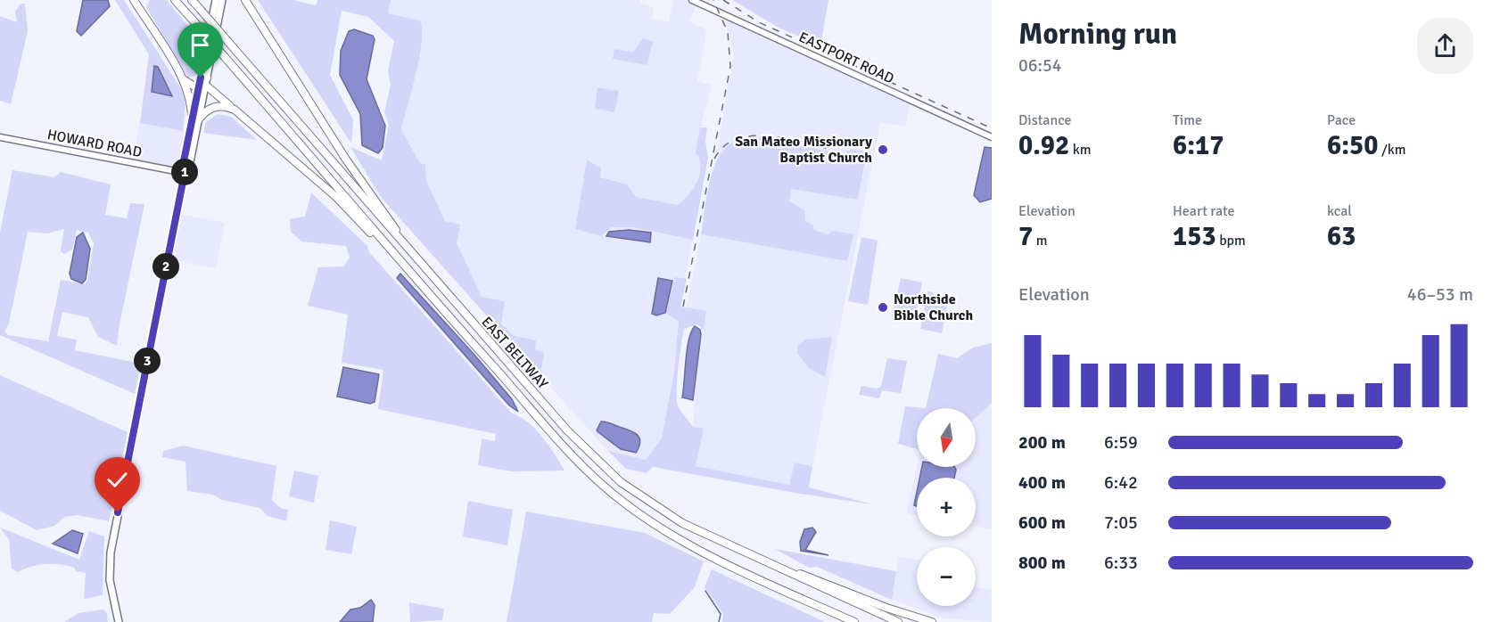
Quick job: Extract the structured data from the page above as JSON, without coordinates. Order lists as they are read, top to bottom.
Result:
{
  "streets": {
    "highway": ["EAST BELTWAY"],
    "street": ["EASTPORT ROAD", "HOWARD ROAD"]
  },
  "places": ["San Mateo Missionary Baptist Church", "Northside Bible Church"],
  "north": "bottom",
  "page": {
    "heading": ["Morning run", "06:54"],
    "stats": [
      ["Distance", "0.92 km"],
      ["Time", "6:17"],
      ["Pace", "6:50 /km"],
      ["Elevation", "7 m"],
      ["Heart rate", "153 bpm"],
      ["kcal", "63"]
    ],
    "pins": ["1", "2", "3"],
    "chart": ["Elevation", "46–53 m"],
    "map_buttons": ["+", "−"],
    "list": [
      {
        "name": "200 m",
        "note": "6:59"
      },
      {
        "name": "400 m",
        "note": "6:42"
      },
      {
        "name": "600 m",
        "note": "7:05"
      },
      {
        "name": "800 m",
        "note": "6:33"
      }
    ]
  }
}
